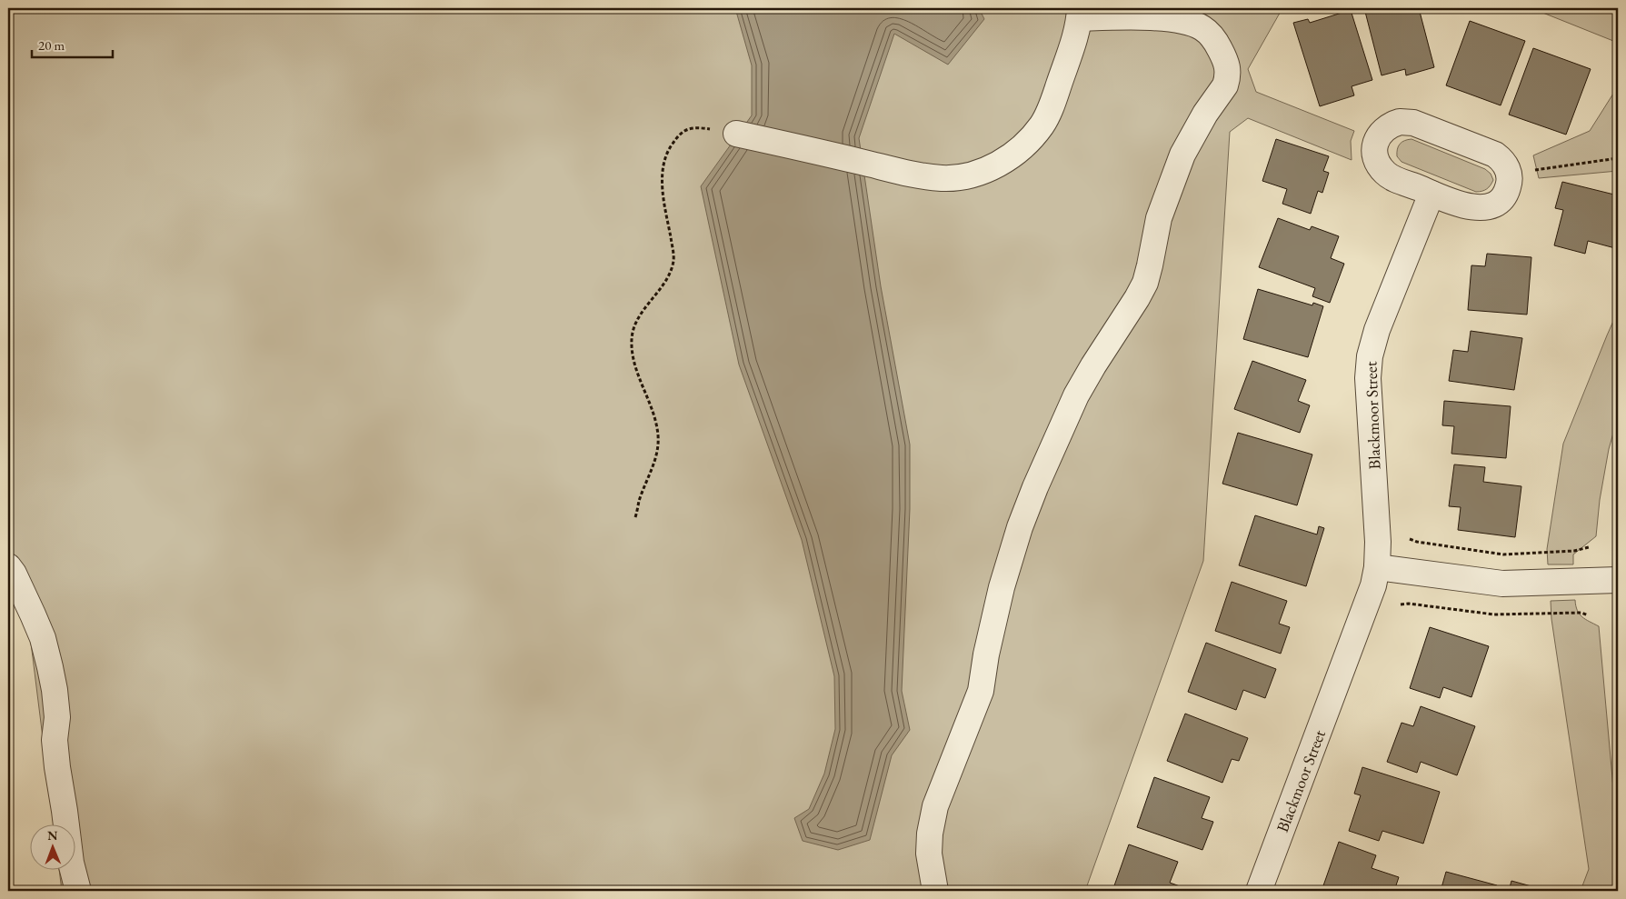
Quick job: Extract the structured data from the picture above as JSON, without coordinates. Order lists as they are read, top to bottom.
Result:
{
  "streets": {
    "street": ["Blackmoor Street"]
  },
  "scale_bar": "20 m",
  "north": "top"
}
